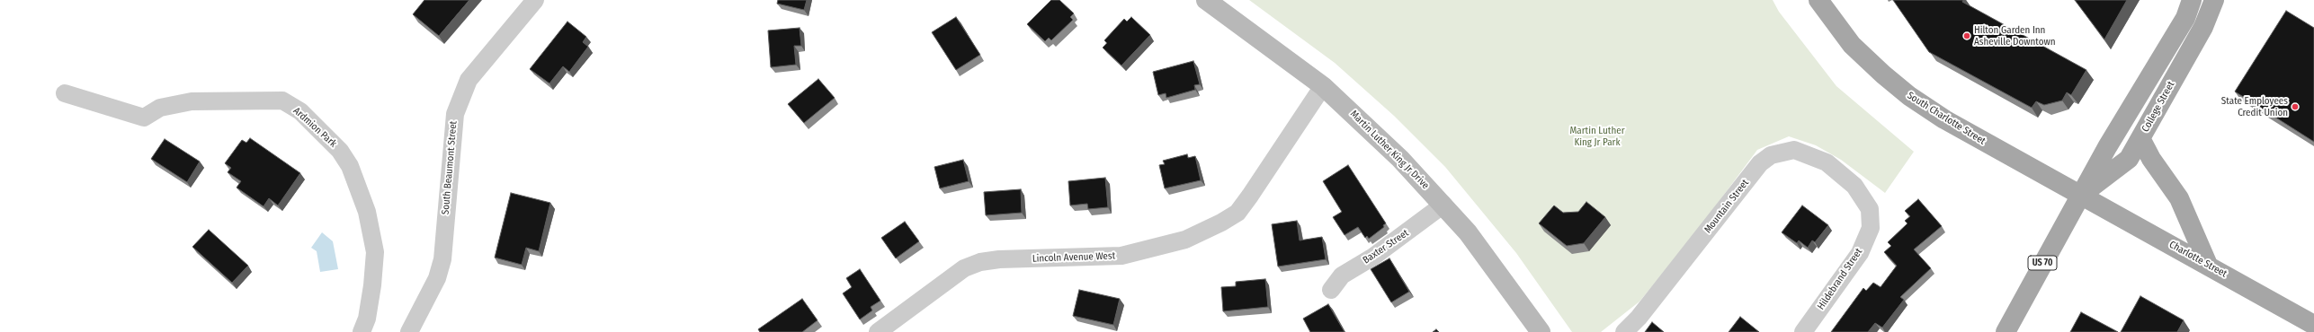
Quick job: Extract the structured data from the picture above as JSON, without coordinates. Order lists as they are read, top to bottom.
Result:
{
  "streets": {
    "main road": [
      "College Street",
      "South Charlotte Street",
      "Martin Luther King Jr Drive",
      "Charlotte Street",
      "US 70"
    ],
    "street": [
      "Ardmion Park",
      "South Beaumont Street",
      "Mountain Street",
      "Baxter Street",
      "Lincoln Avenue West",
      "Hildebrand Street"
    ]
  },
  "crossings": [
    ["College Street", "South Charlotte Street"],
    ["College Street", "Charlotte Street"],
    ["South Charlotte Street", "Charlotte Street"],
    ["Martin Luther King Jr Drive", "Baxter Street"],
    ["Martin Luther King Jr Drive", "Lincoln Avenue West"],
    ["Mountain Street", "Hildebrand Street"]
  ],
  "parks": ["Martin Luther King Jr Park"],
  "places": ["Hilton Garden Inn Asheville Downtown", "State Employees Credit Union"]
}
